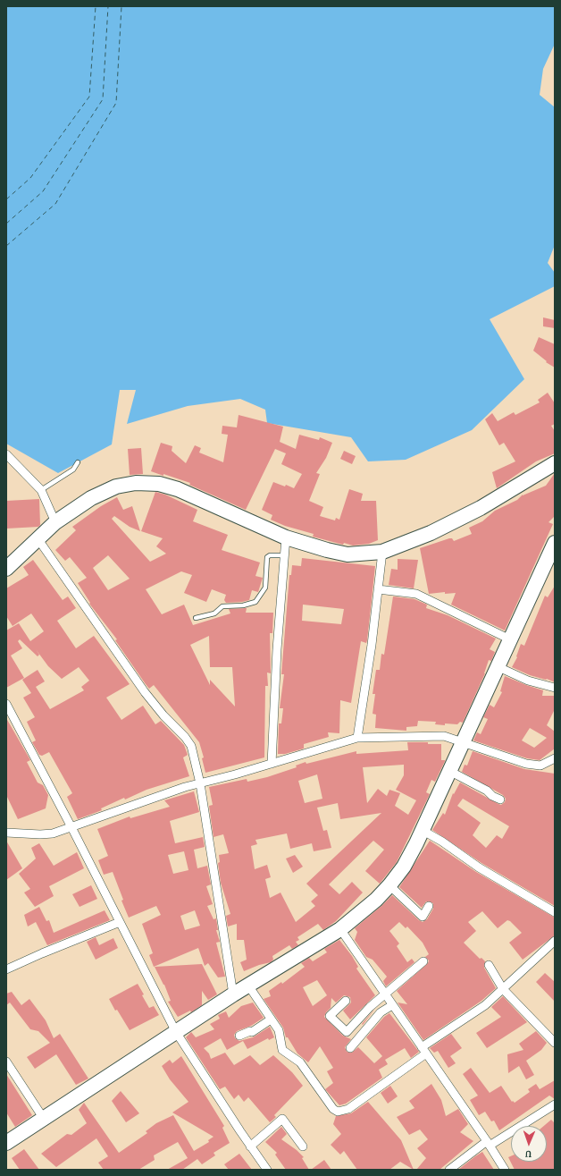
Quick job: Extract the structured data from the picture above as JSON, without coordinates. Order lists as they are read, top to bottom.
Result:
{
  "north": "bottom"
}
